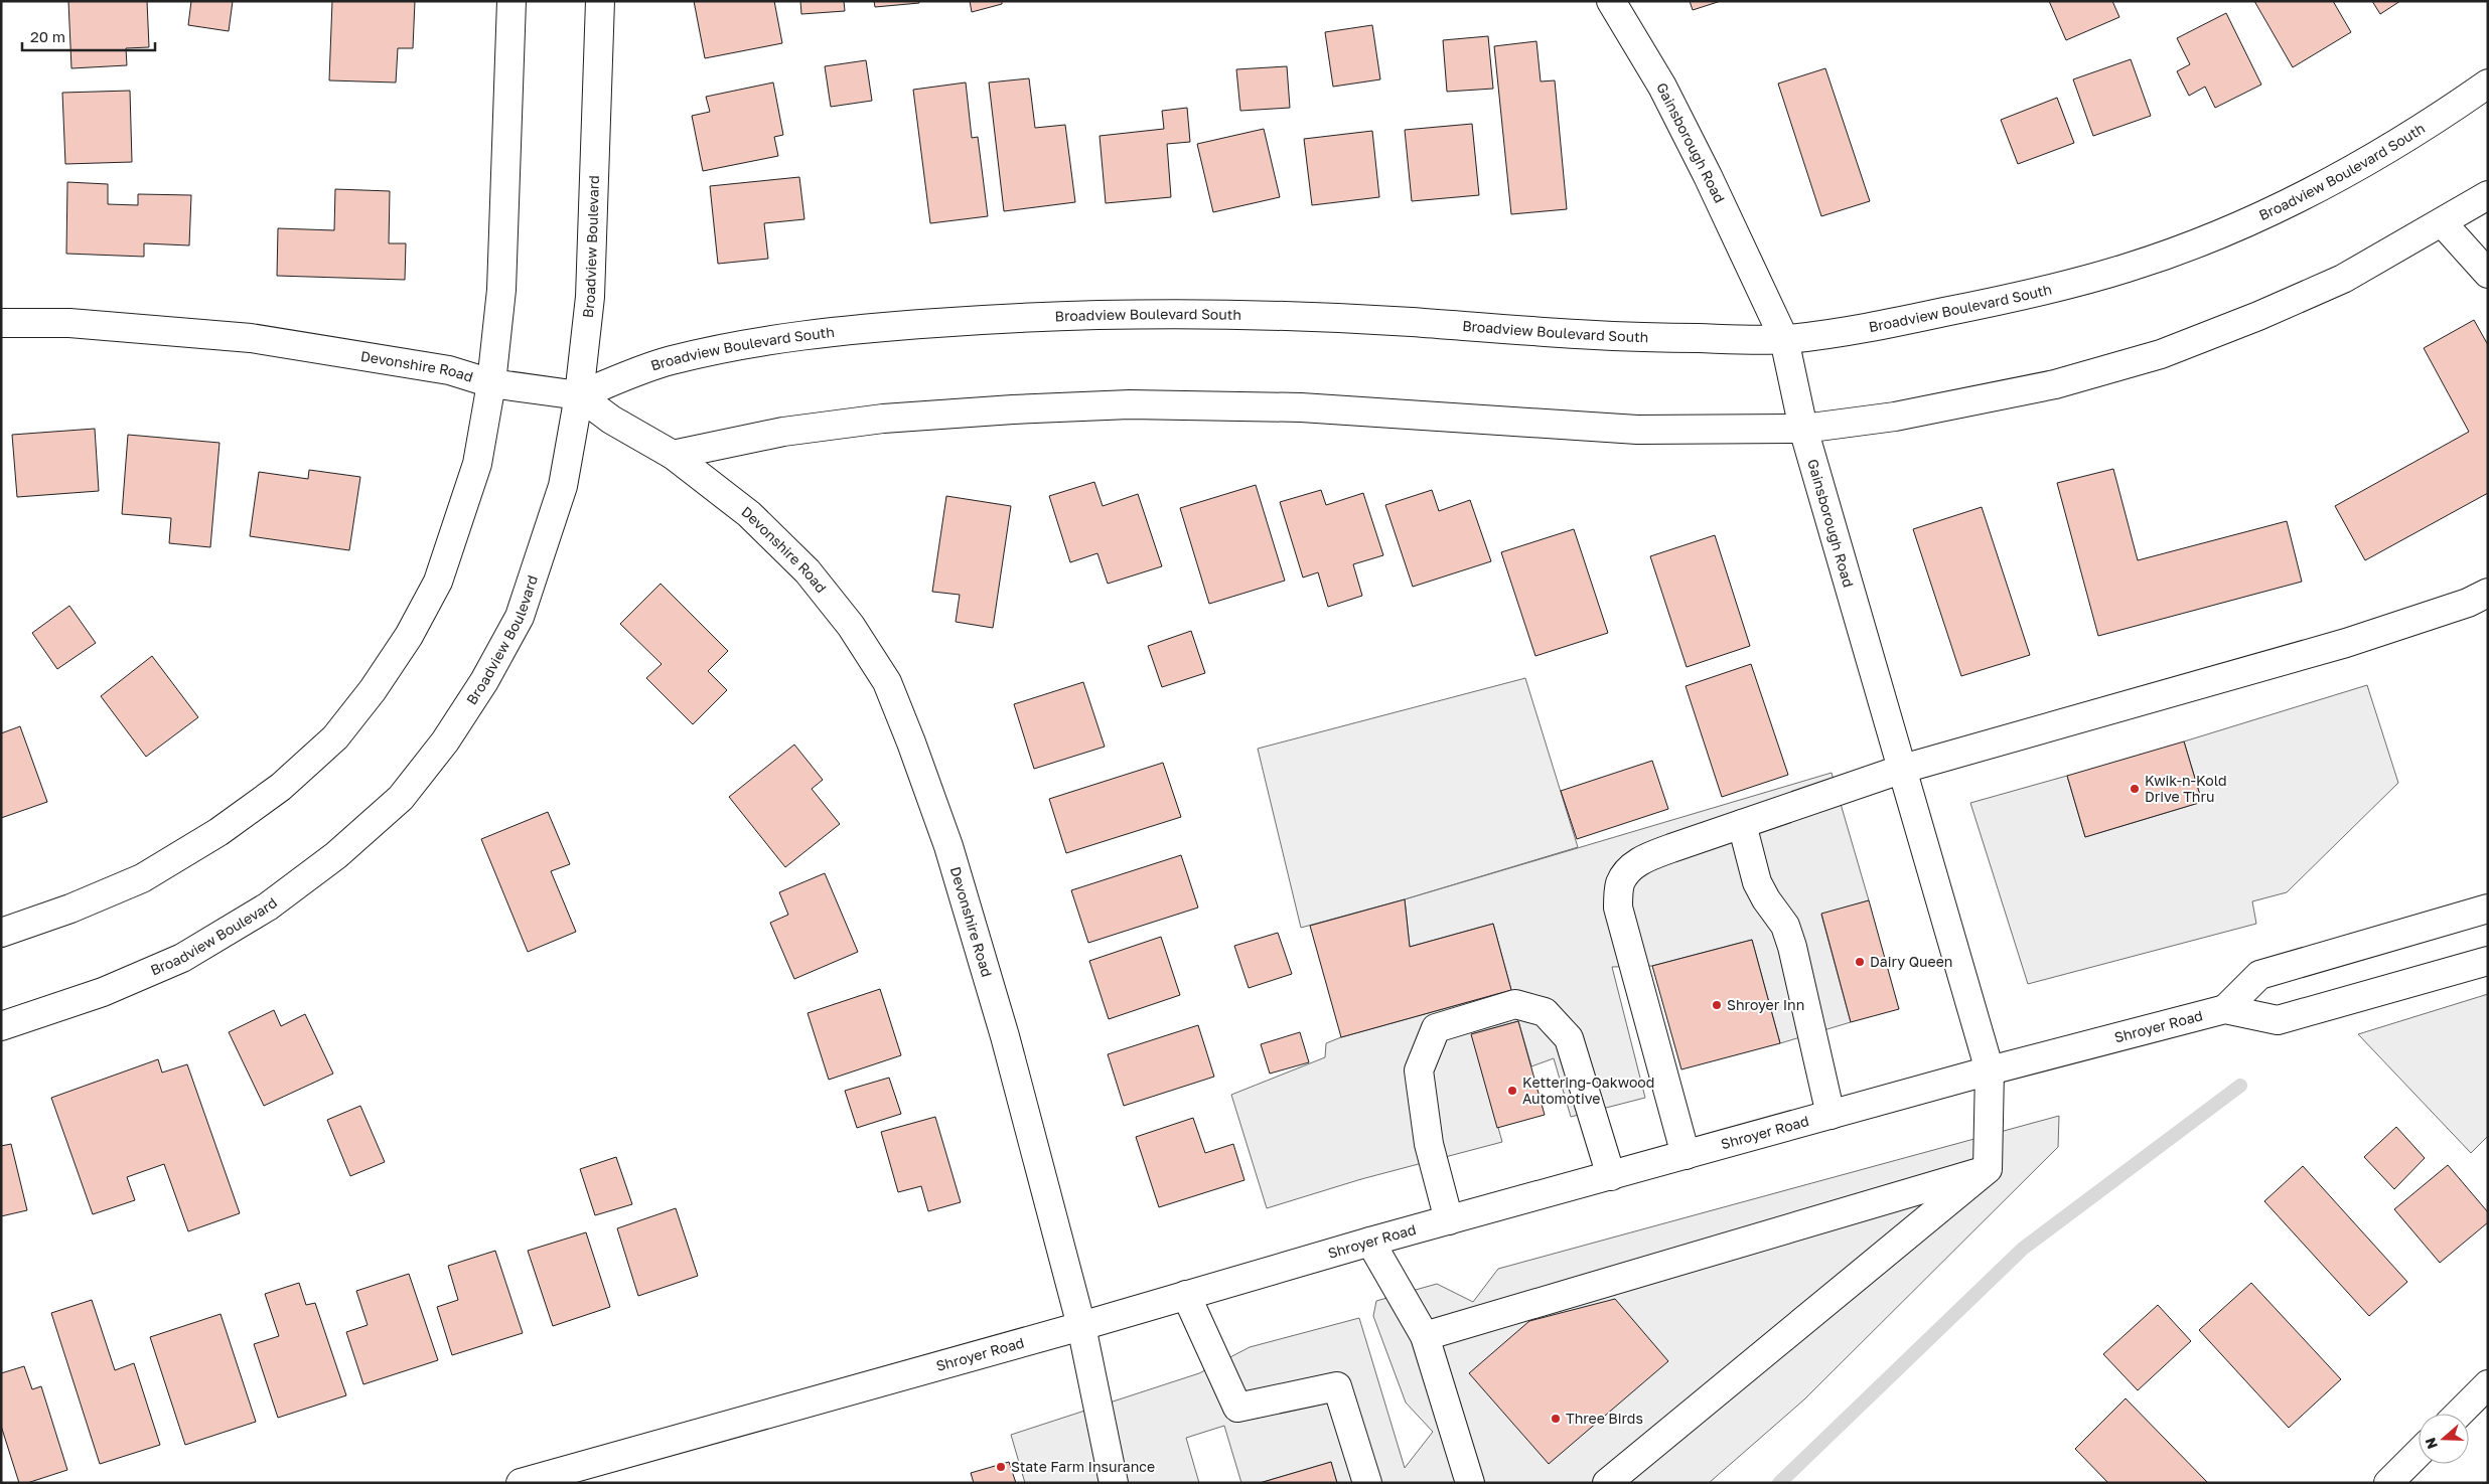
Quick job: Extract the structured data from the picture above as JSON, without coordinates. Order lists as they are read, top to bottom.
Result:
{
  "streets": {
    "street": [
      "Gainsborough Road",
      "Broadview Boulevard South",
      "Broadview Boulevard",
      "Devonshire Road",
      "Shroyer Road"
    ]
  },
  "crossings": [
    ["Gainsborough Road", "Broadview Boulevard South"],
    ["Gainsborough Road", "Shroyer Road"],
    ["Broadview Boulevard South", "Broadview Boulevard"],
    ["Broadview Boulevard South", "Devonshire Road"],
    ["Broadview Boulevard", "Devonshire Road"],
    ["Devonshire Road", "Shroyer Road"]
  ],
  "places": [
    "Kwik-n-Kold Drive Thru",
    "Dairy Queen",
    "Shroyer Inn",
    "Kettering-Oakwood Automotive",
    "Three Birds",
    "State Farm Insurance"
  ],
  "scale_bar": "20 m",
  "north": "left"
}
